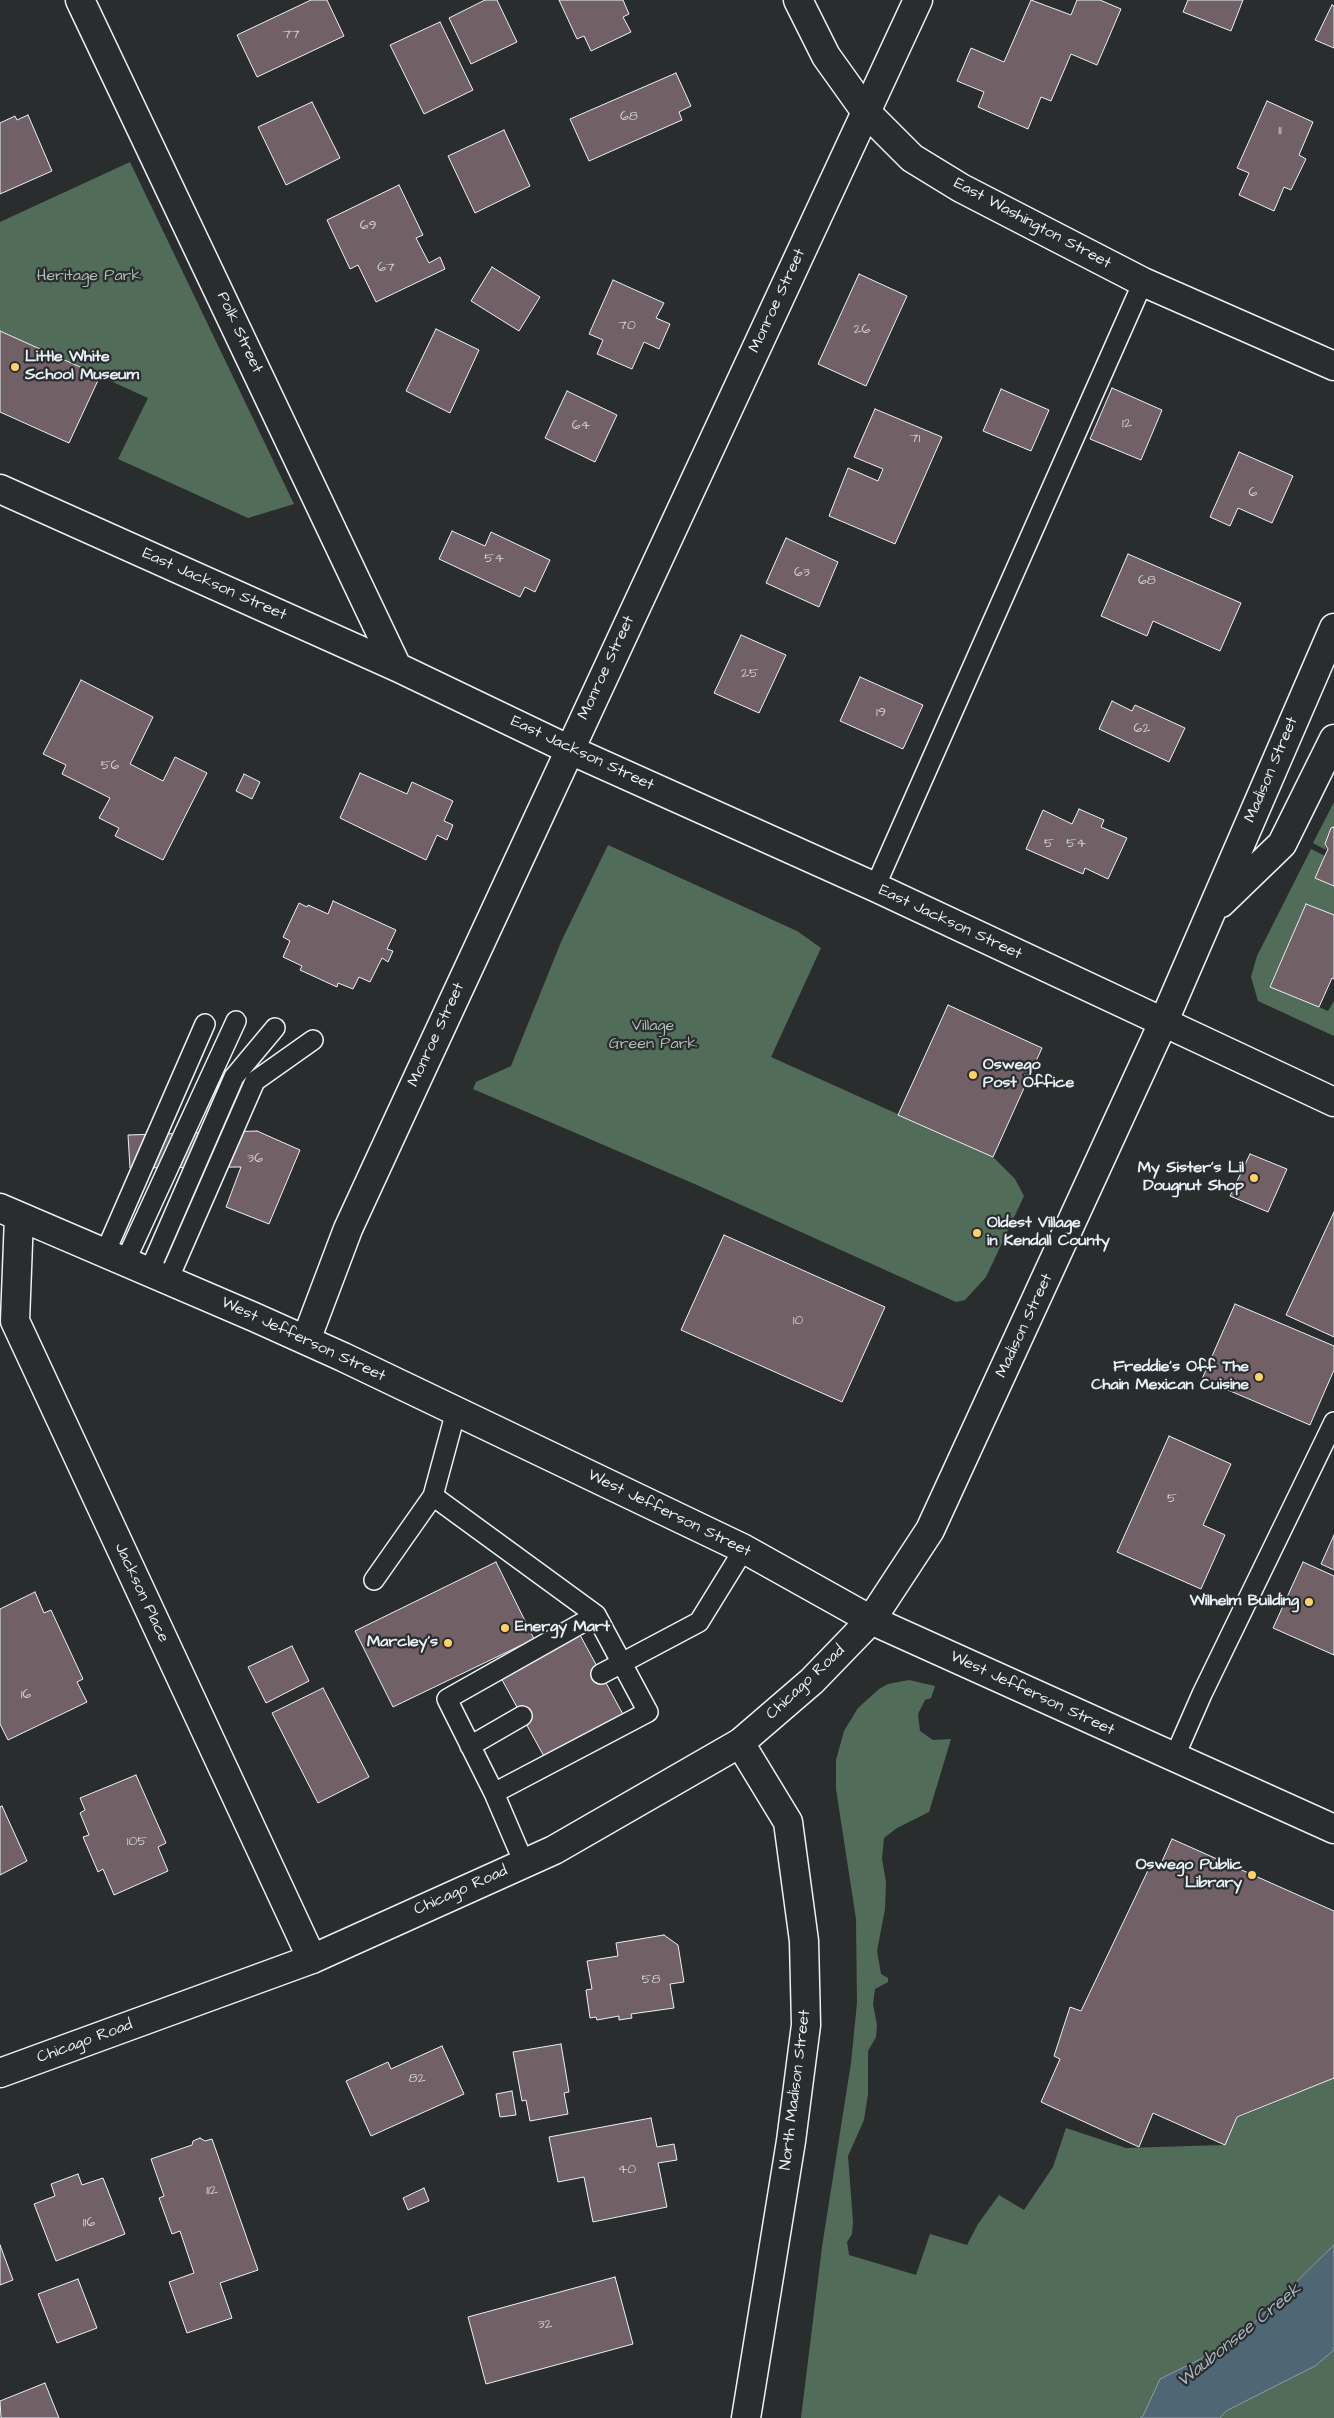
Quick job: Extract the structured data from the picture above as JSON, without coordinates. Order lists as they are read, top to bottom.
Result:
{
  "streets": {
    "street": [
      "East Washington Street",
      "Monroe Street",
      "Polk Street",
      "East Jackson Street",
      "Madison Street",
      "West Jefferson Street",
      "Jackson Place",
      "Chicago Road",
      "North Madison Street"
    ]
  },
  "crossings": [
    ["East Washington Street", "Monroe Street"],
    ["Monroe Street", "East Jackson Street"],
    ["Monroe Street", "West Jefferson Street"],
    ["Polk Street", "East Jackson Street"],
    ["East Jackson Street", "Madison Street"],
    ["Madison Street", "West Jefferson Street"],
    ["Madison Street", "Chicago Road"],
    ["West Jefferson Street", "Jackson Place"],
    ["West Jefferson Street", "Chicago Road"],
    ["Jackson Place", "Chicago Road"],
    ["Chicago Road", "North Madison Street"]
  ],
  "water": ["Waubonsee Creek"],
  "parks": ["Heritage Park", "Village Green Park"],
  "places": [
    "Little White School Museum",
    "Oswego Post Office",
    "My Sister's Lil Dougnut Shop",
    "Oldest Village in Kendall County",
    "Freddie's Off The Chain Mexican Cuisine",
    "Wilhelm Building",
    "Energy Mart",
    "Marcley's",
    "Oswego Public Library"
  ],
  "house_numbers": [
    "77",
    "68",
    "11",
    "69",
    "67",
    "70",
    "26",
    "12",
    "64",
    "71",
    "6",
    "54",
    "63",
    "68",
    "25",
    "19",
    "62",
    "56",
    "5",
    "54",
    "36",
    "10",
    "5",
    "16",
    "105",
    "58",
    "82",
    "40",
    "112",
    "116",
    "32"
  ]
}
